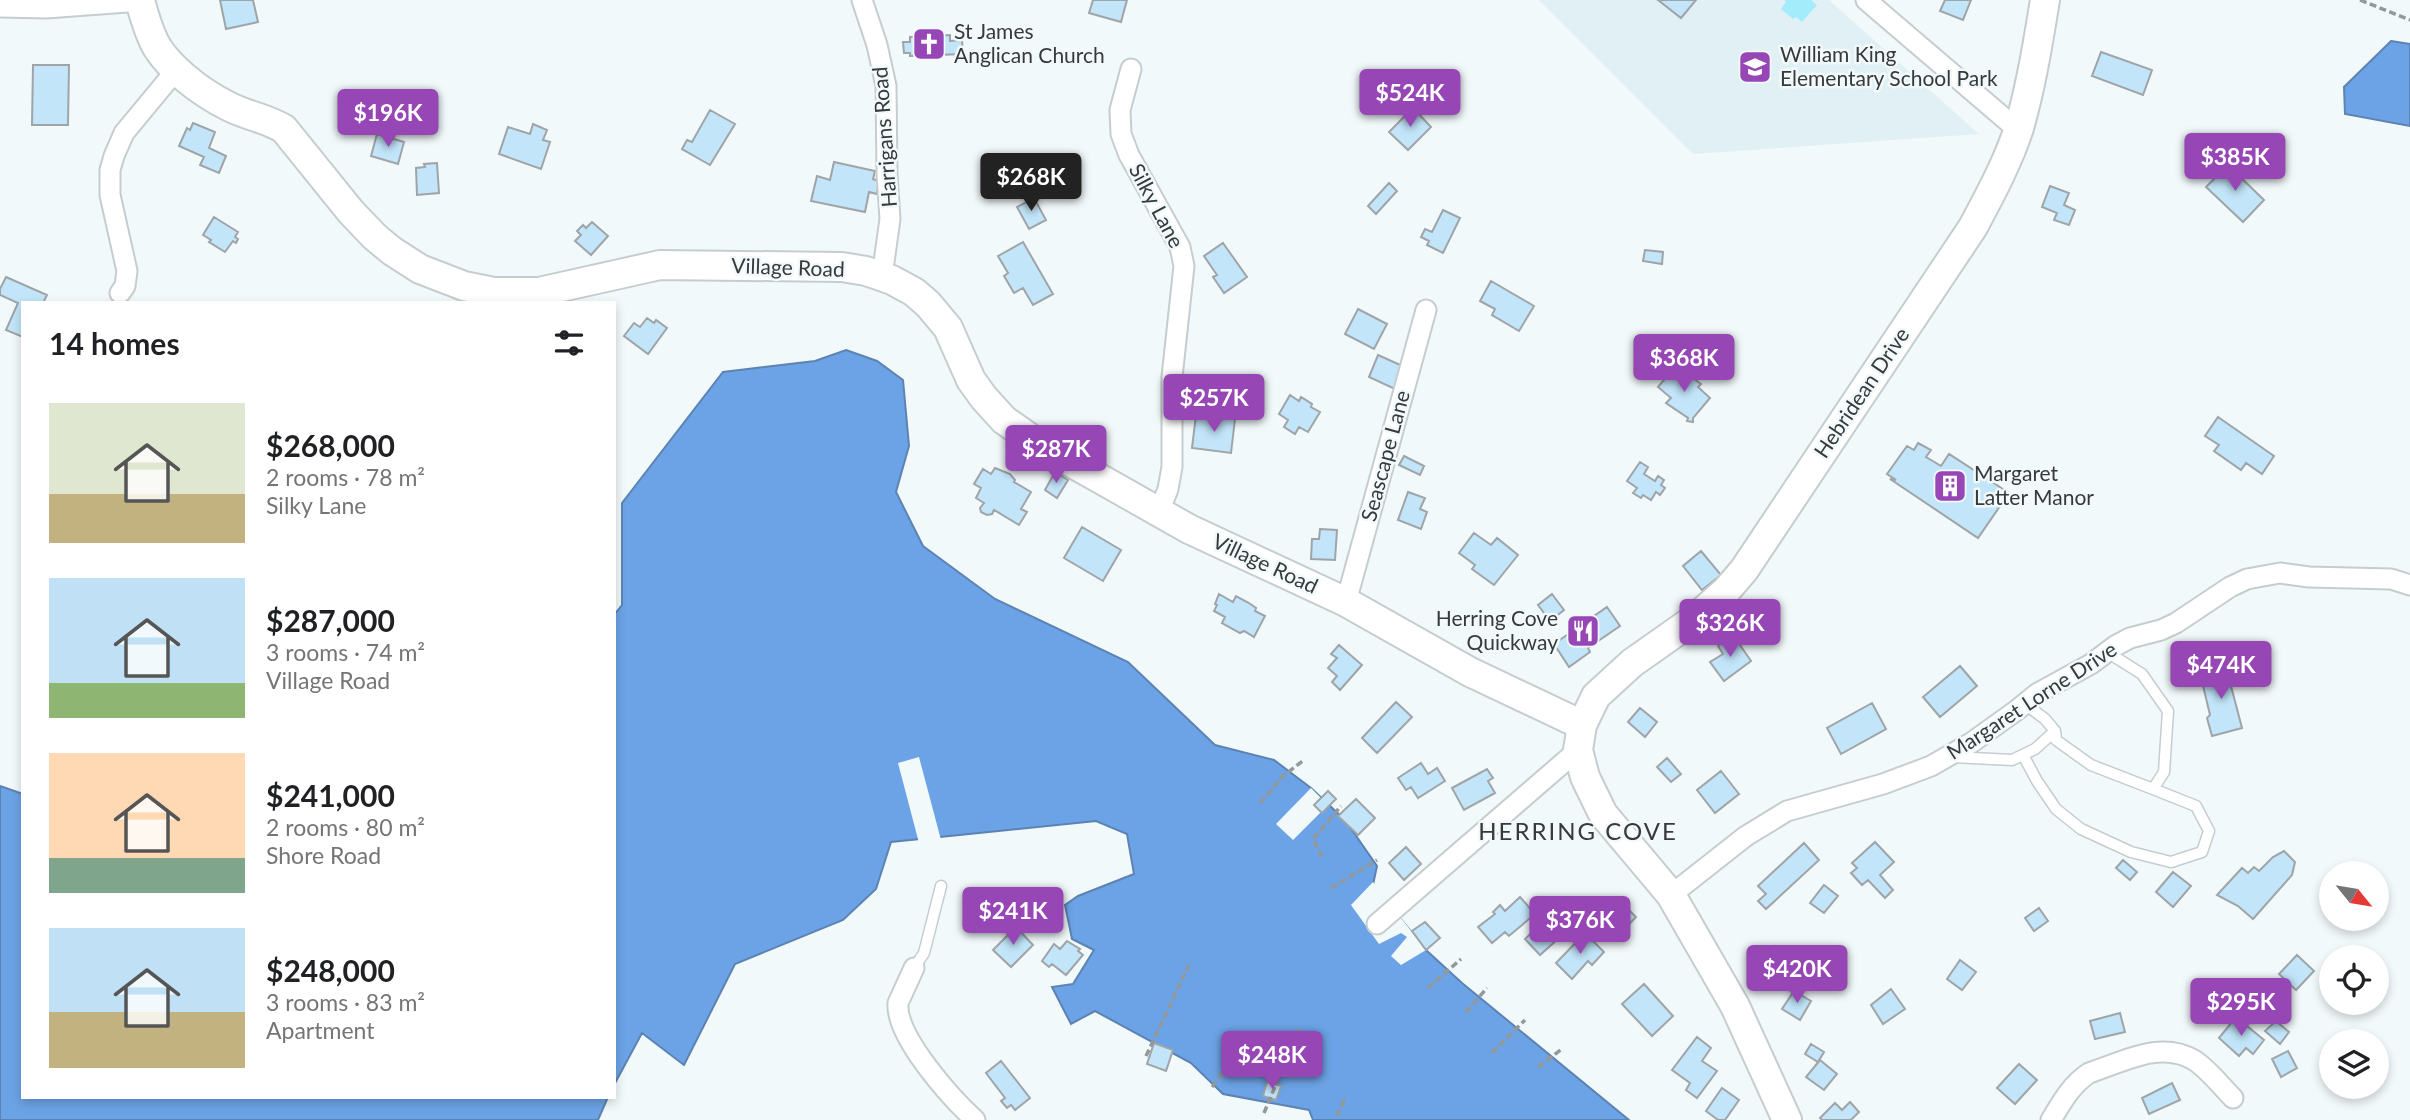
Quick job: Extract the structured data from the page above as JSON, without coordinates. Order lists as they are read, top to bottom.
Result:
{
  "streets": {
    "street": [
      "Harrigans Road",
      "Silky Lane",
      "Village Road",
      "Hebridean Drive",
      "Seascape Lane",
      "Margaret Lorne Drive"
    ]
  },
  "crossings": [
    ["Harrigans Road", "Village Road"],
    ["Silky Lane", "Village Road"],
    ["Village Road", "Hebridean Drive"],
    ["Village Road", "Seascape Lane"]
  ],
  "districts": ["HERRING COVE"],
  "places": {
    "church": ["St James Anglican Church"],
    "school or university": ["William King Elementary School Park"],
    "building": ["Margaret Latter Manor"],
    "restaurant": ["Herring Cove Quickway"]
  },
  "north": "bottom right",
  "page": {
    "price": [
      "$524K",
      "$196K",
      "$385K",
      "$268K",
      "$368K",
      "$257K",
      "$287K",
      "$326K",
      "$474K",
      "$241K",
      "$376K",
      "$420K",
      "$295K",
      "$248K"
    ],
    "heading": "14 homes",
    "list": [
      {
        "name": "$268,000",
        "note": "2 rooms · 78 m² · Silky Lane"
      },
      {
        "name": "$287,000",
        "note": "3 rooms · 74 m² · Village Road"
      },
      {
        "name": "$241,000",
        "note": "2 rooms · 80 m² · Shore Road"
      },
      {
        "name": "$248,000",
        "note": "3 rooms · 83 m² · Apartment"
      }
    ]
  }
}
